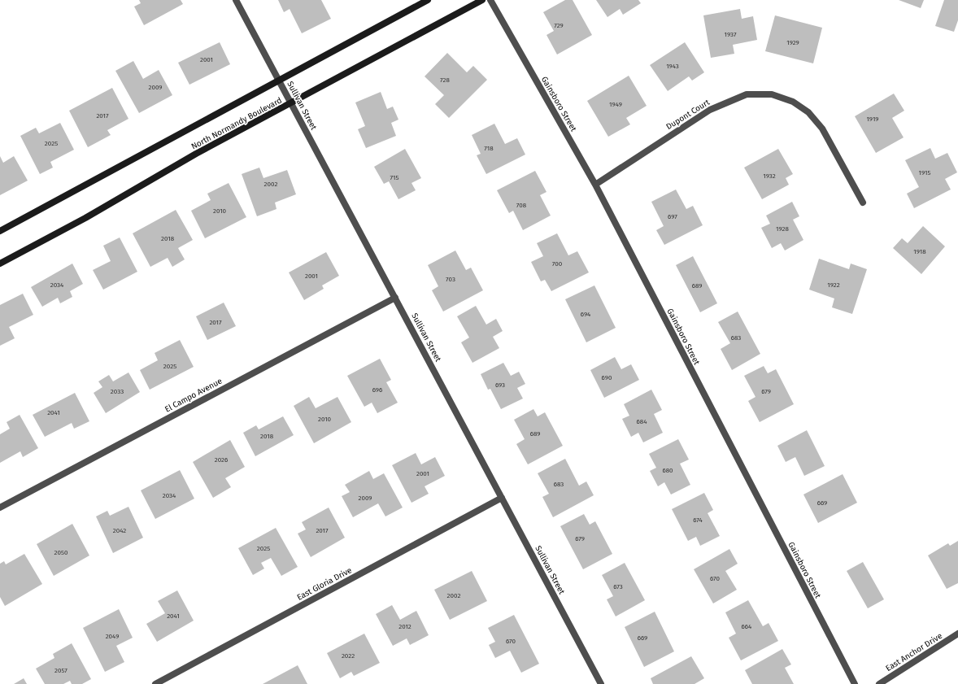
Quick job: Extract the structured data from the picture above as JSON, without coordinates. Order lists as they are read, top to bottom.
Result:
{
  "streets": {
    "street": [
      "Gainsboro Street",
      "Sullivan Street",
      "Dupont Court",
      "North Normandy Boulevard",
      "El Campo Avenue",
      "East Gloria Drive",
      "East Anchor Drive"
    ]
  },
  "crossings": [
    ["Gainsboro Street", "Dupont Court"],
    ["Sullivan Street", "North Normandy Boulevard"],
    ["Sullivan Street", "El Campo Avenue"],
    ["Sullivan Street", "East Gloria Drive"]
  ],
  "house_numbers": [
    "729",
    "1937",
    "1929",
    "2001",
    "1943",
    "728",
    "2009",
    "1949",
    "2017",
    "1919",
    "2025",
    "718",
    "1915",
    "1932",
    "715",
    "2002",
    "708",
    "2010",
    "697",
    "1928",
    "2018",
    "1918",
    "700",
    "2001",
    "703",
    "2034",
    "1922",
    "689",
    "694",
    "2017",
    "683",
    "2025",
    "690",
    "693",
    "696",
    "2033",
    "679",
    "2041",
    "2010",
    "684",
    "689",
    "2018",
    "2026",
    "680",
    "2001",
    "683",
    "2034",
    "2009",
    "669",
    "674",
    "2042",
    "2017",
    "679",
    "2025",
    "2050",
    "670",
    "673",
    "2002",
    "2041",
    "2012",
    "664",
    "2049",
    "669",
    "670",
    "2022",
    "2057"
  ]
}
